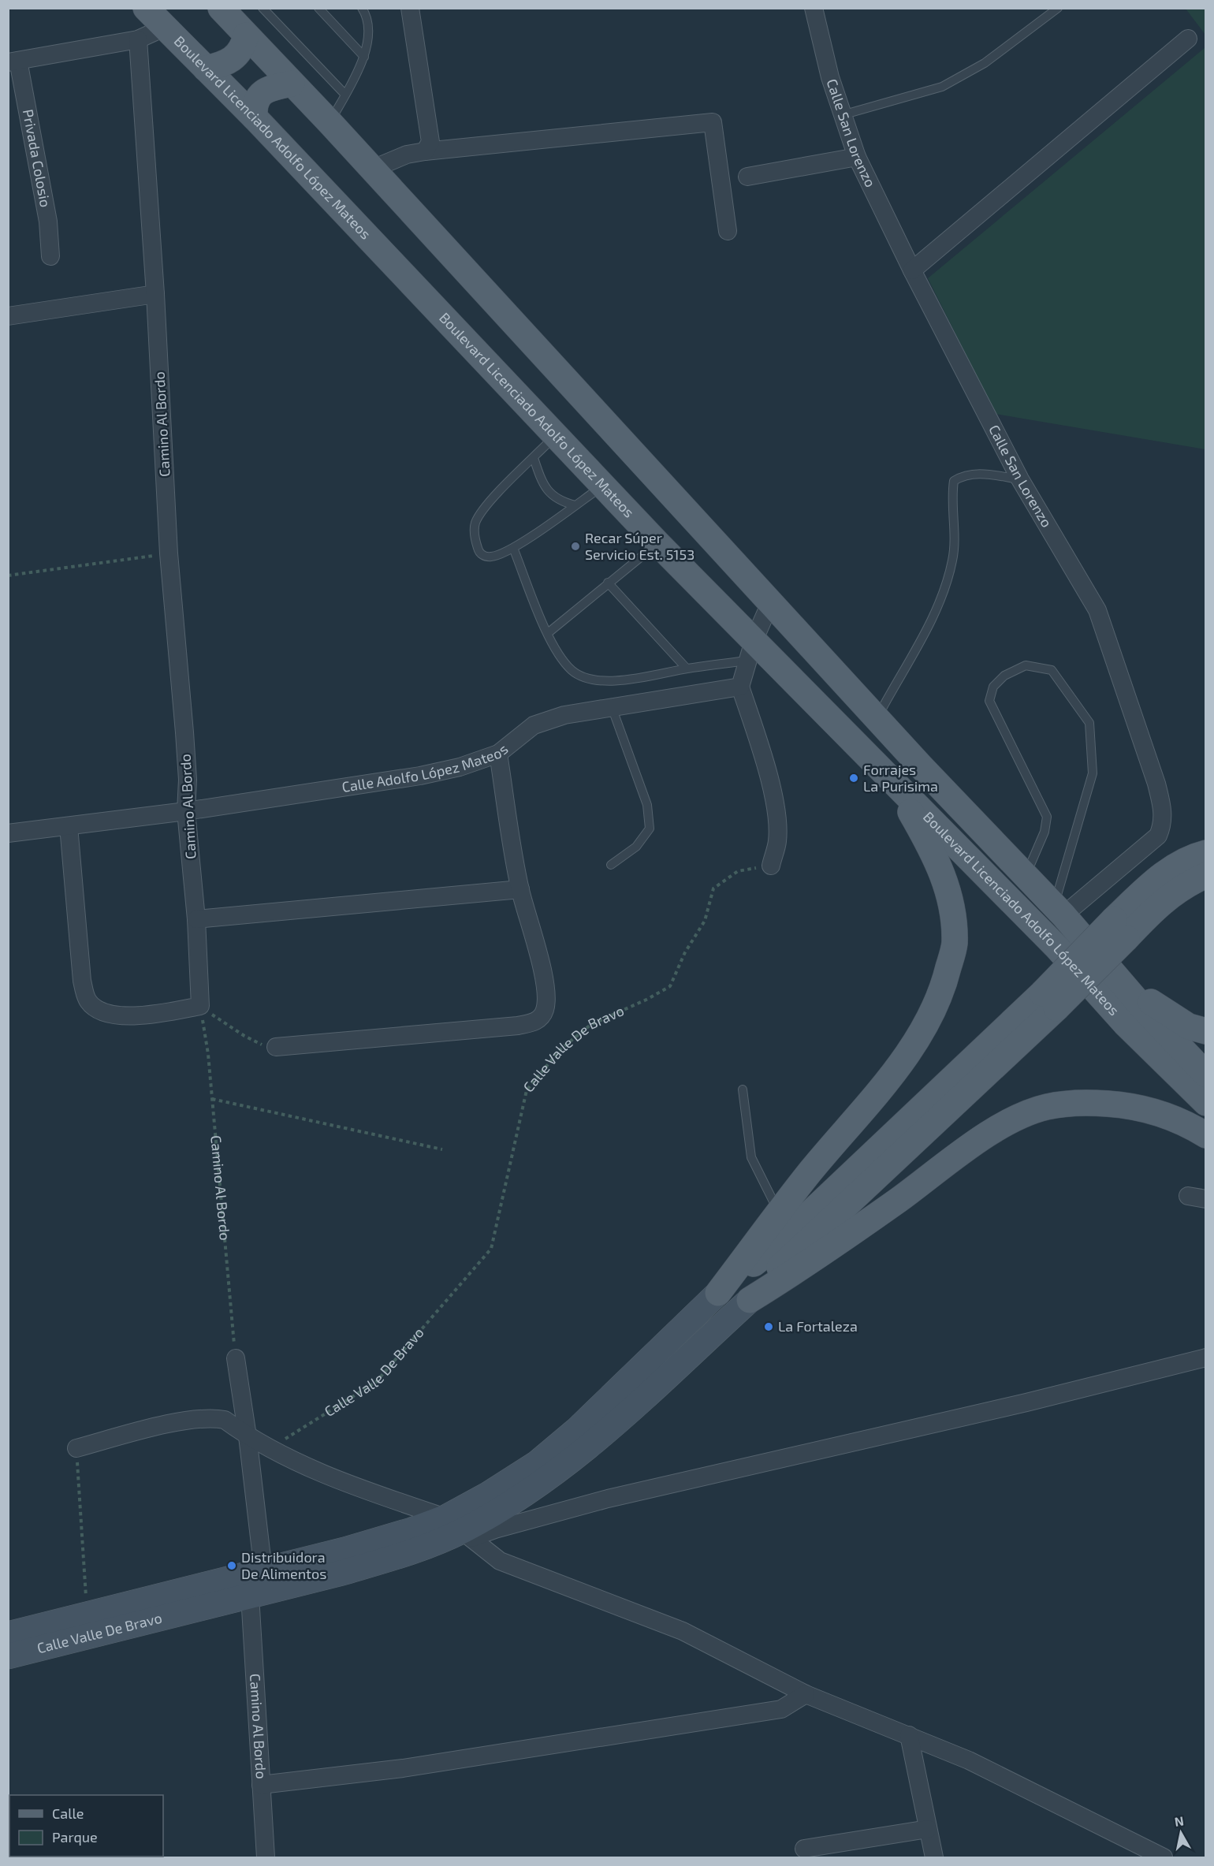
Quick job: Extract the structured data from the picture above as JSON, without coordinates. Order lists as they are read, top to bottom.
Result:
{
  "streets": {
    "main road": ["Boulevard Licenciado Adolfo López Mateos", "Calle Valle De Bravo"],
    "street": [
      "Calle San Lorenzo",
      "Privada Colosio",
      "Camino Al Bordo",
      "Calle Adolfo López Mateos"
    ]
  },
  "crossings": [
    ["Calle San Lorenzo", "Boulevard Licenciado Adolfo López Mateos"],
    ["Camino Al Bordo", "Calle Adolfo López Mateos"],
    ["Camino Al Bordo", "Calle Valle De Bravo"]
  ],
  "places": [
    "Recar Súper Servicio Est. 5153",
    "Forrajes La Purisima",
    "La Fortaleza",
    "Distribuidora De Alimentos"
  ],
  "legend": ["Calle", "Parque"],
  "north": "top"
}
